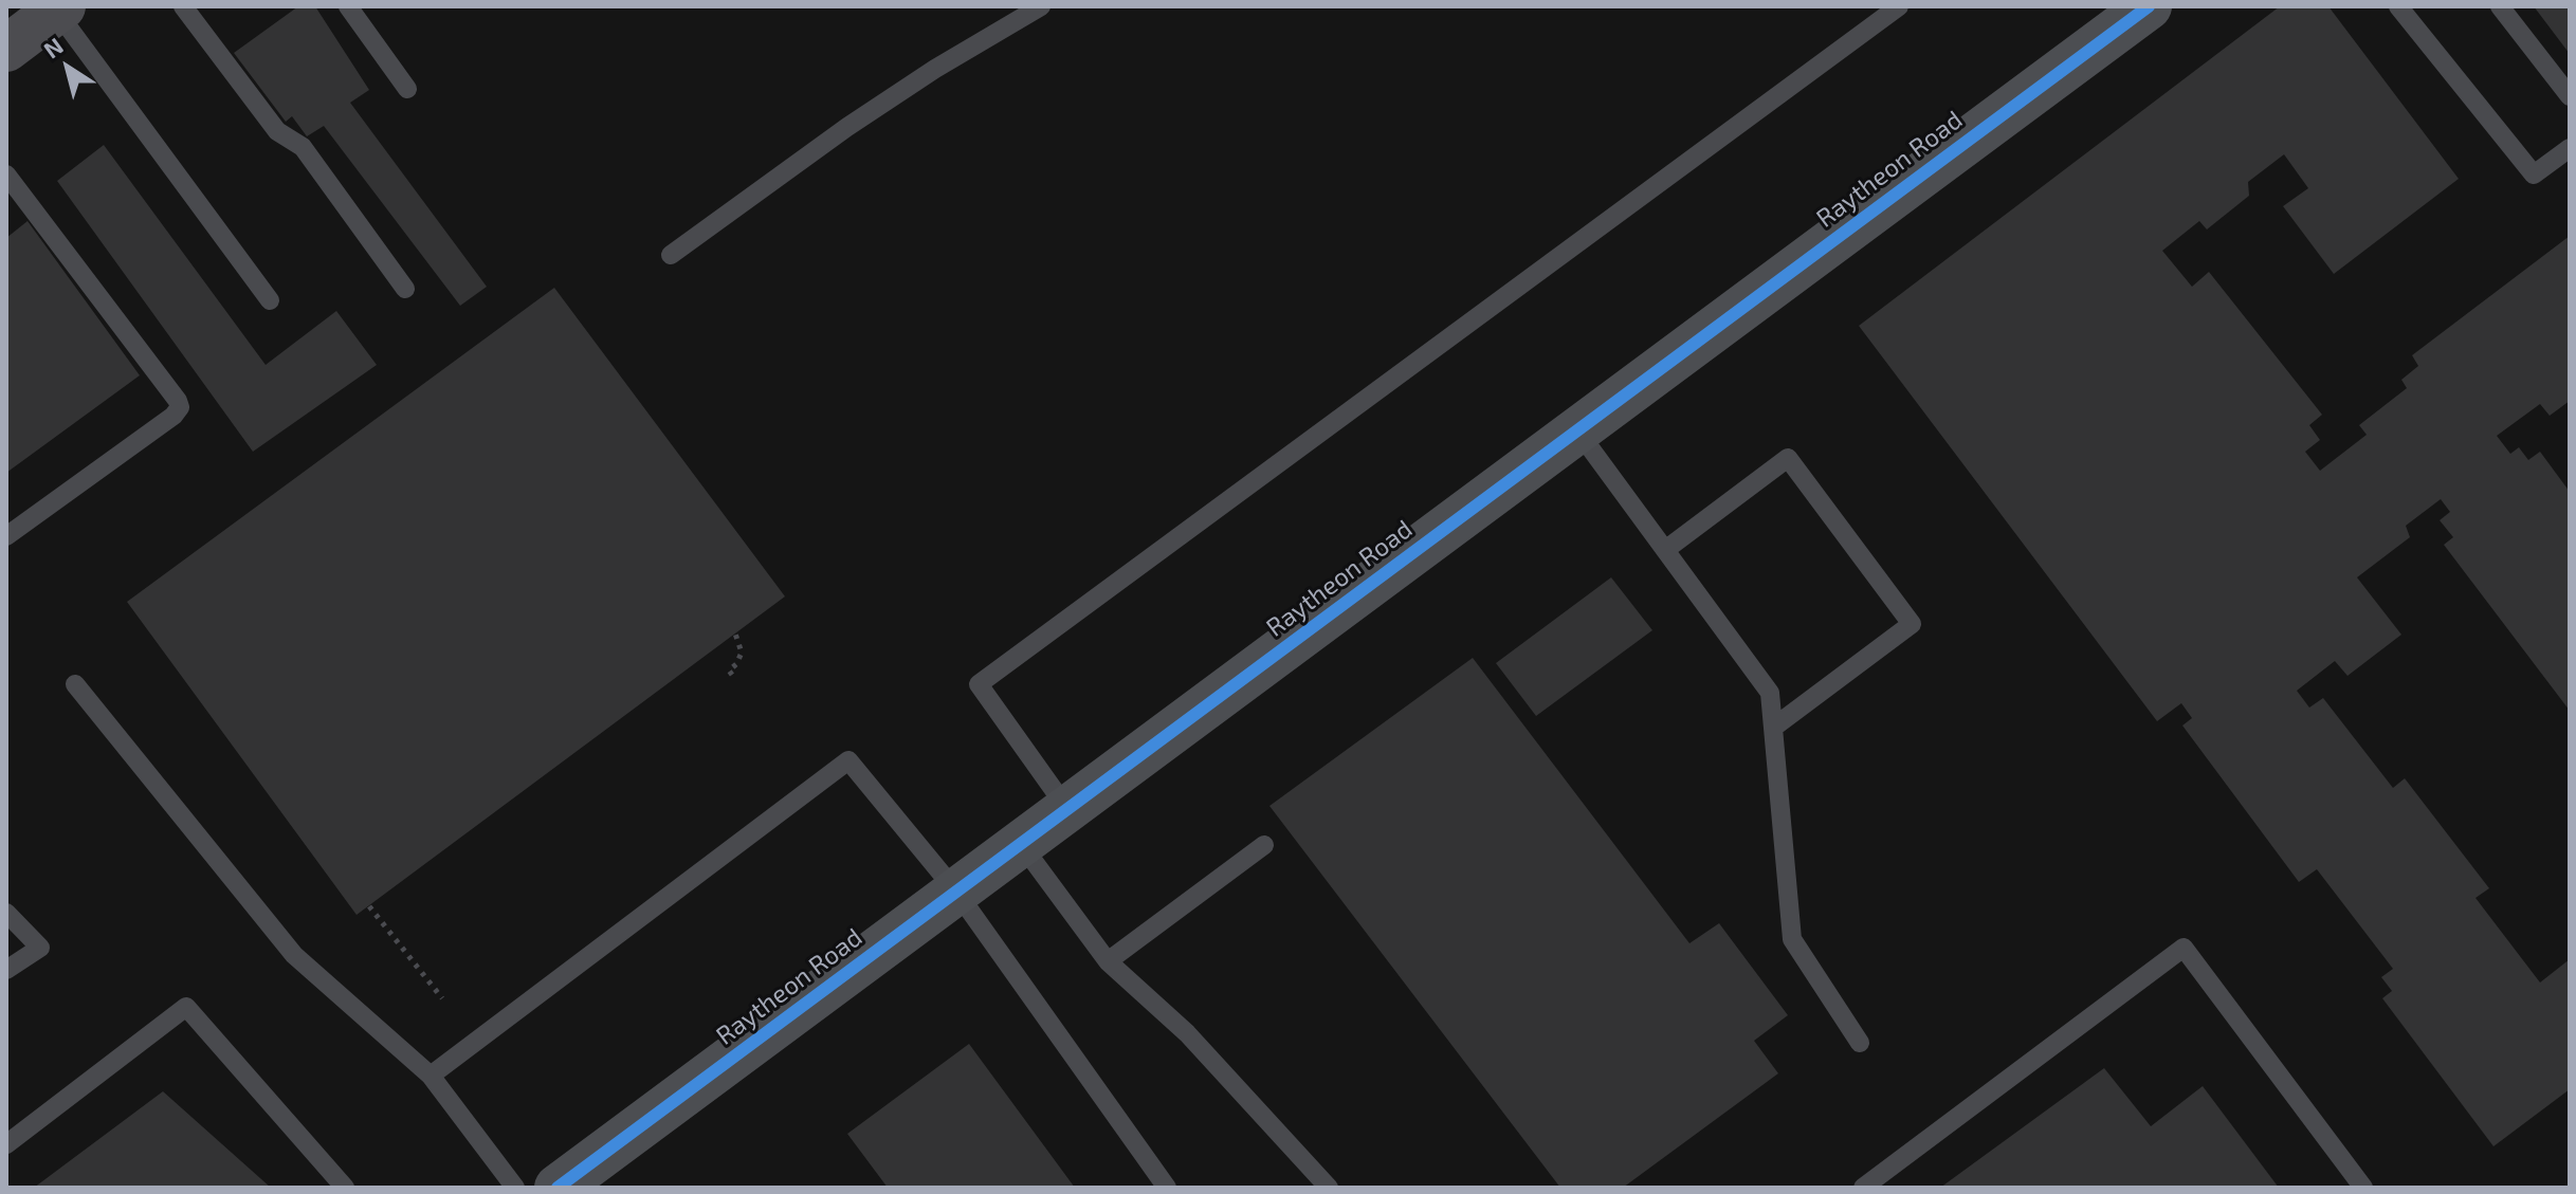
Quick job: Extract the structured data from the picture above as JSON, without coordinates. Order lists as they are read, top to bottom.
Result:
{
  "streets": {
    "street": ["Raytheon Road"]
  },
  "north": "top left"
}
